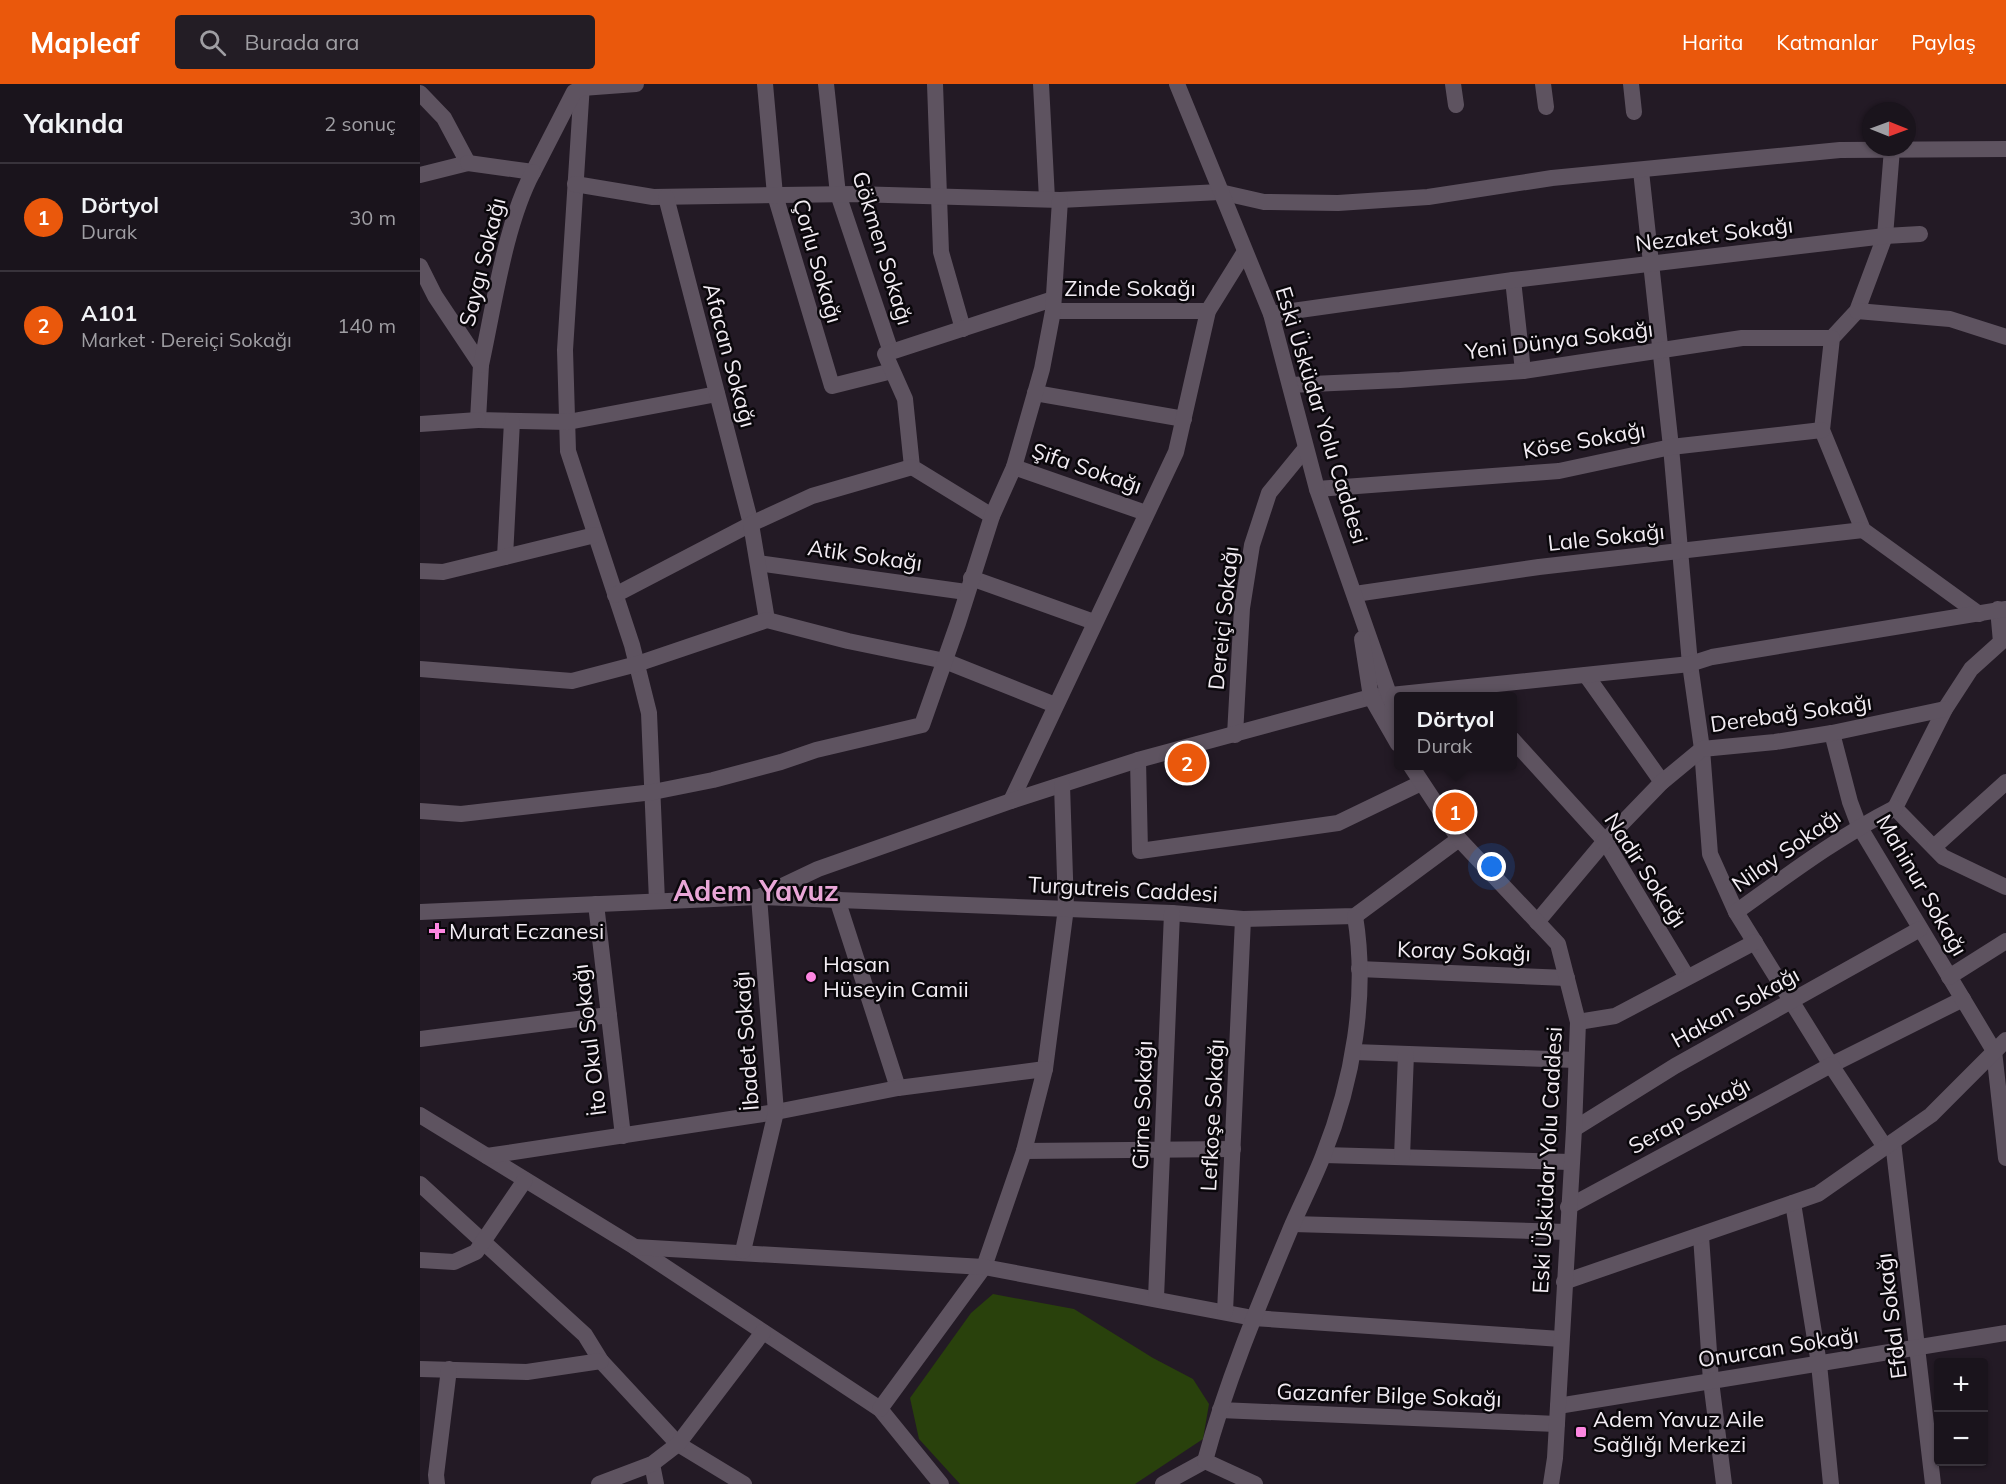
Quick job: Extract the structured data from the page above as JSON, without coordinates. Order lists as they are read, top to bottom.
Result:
{
  "streets": {
    "street": [
      "Nezaket Sokağı",
      "Gökmen Sokağı",
      "Çorlu Sokağı",
      "Saygı Sokağı",
      "Zinde Sokağı",
      "Yeni Dünya Sokağı",
      "Afacan Sokağı",
      "Eski Üsküdar Yolu Caddesi",
      "Köse Sokağı",
      "Şifa Sokağı",
      "Lale Sokağı",
      "Atik Sokağı",
      "Dereiçi Sokağı",
      "Derebağ Sokağı",
      "Nilay Sokağı",
      "Nadir Sokağı",
      "Mahinur Sokağı",
      "Turgutreis Caddesi",
      "Koray Sokağı",
      "Hakan Sokağı",
      "İto Okul Sokağı",
      "İbadet Sokağı",
      "Girne Sokağı",
      "Lefkoşe Sokağı",
      "Serap Sokağı",
      "Efdal Sokağı",
      "Onurcan Sokağı",
      "Gazanfer Bilge Sokağı"
    ]
  },
  "crossings": [
    ["Nezaket Sokağı", "Eski Üsküdar Yolu Caddesi"],
    ["Gökmen Sokağı", "Çorlu Sokağı"],
    ["Gökmen Sokağı", "Zinde Sokağı"],
    ["Yeni Dünya Sokağı", "Eski Üsküdar Yolu Caddesi"],
    ["Afacan Sokağı", "Atik Sokağı"],
    ["Eski Üsküdar Yolu Caddesi", "Köse Sokağı"],
    ["Eski Üsküdar Yolu Caddesi", "Lale Sokağı"],
    ["Eski Üsküdar Yolu Caddesi", "Dereiçi Sokağı"],
    ["Eski Üsküdar Yolu Caddesi", "Derebağ Sokağı"],
    ["Eski Üsküdar Yolu Caddesi", "Koray Sokağı"],
    ["Eski Üsküdar Yolu Caddesi", "Hakan Sokağı"],
    ["Eski Üsküdar Yolu Caddesi", "Serap Sokağı"],
    ["Eski Üsküdar Yolu Caddesi", "Onurcan Sokağı"],
    ["Eski Üsküdar Yolu Caddesi", "Gazanfer Bilge Sokağı"],
    ["Derebağ Sokağı", "Nadir Sokağı"],
    ["Derebağ Sokağı", "Mahinur Sokağı"],
    ["Nilay Sokağı", "Mahinur Sokağı"],
    ["Mahinur Sokağı", "Hakan Sokağı"],
    ["Mahinur Sokağı", "Serap Sokağı"],
    ["Turgutreis Caddesi", "İto Okul Sokağı"],
    ["Turgutreis Caddesi", "İbadet Sokağı"],
    ["Turgutreis Caddesi", "Girne Sokağı"],
    ["Turgutreis Caddesi", "Lefkoşe Sokağı"],
    ["Efdal Sokağı", "Onurcan Sokağı"]
  ],
  "districts": ["Adem Yavuz"],
  "places": {
    "health": ["Murat Eczanesi"],
    "other": ["Hasan Hüseyin Camii"],
    "transit": ["Adem Yavuz Aile Sağlığı Merkezi"]
  },
  "north": "right",
  "page": {
    "header": "Mapleaf",
    "search": "Burada ara",
    "nav": ["Harita", "Katmanlar", "Paylaş"],
    "heading": ["Yakında", "2 sonuç"],
    "list": [
      {
        "mark": "1",
        "name": "Dörtyol",
        "note": "Durak",
        "value": "30 m"
      },
      {
        "mark": "2",
        "name": "A101",
        "note": "Market · Dereiçi Sokağı",
        "value": "140 m"
      }
    ],
    "popup": ["Dörtyol", "Durak"],
    "pins": ["2", "1"],
    "map_buttons": ["+", "−"]
  }
}
